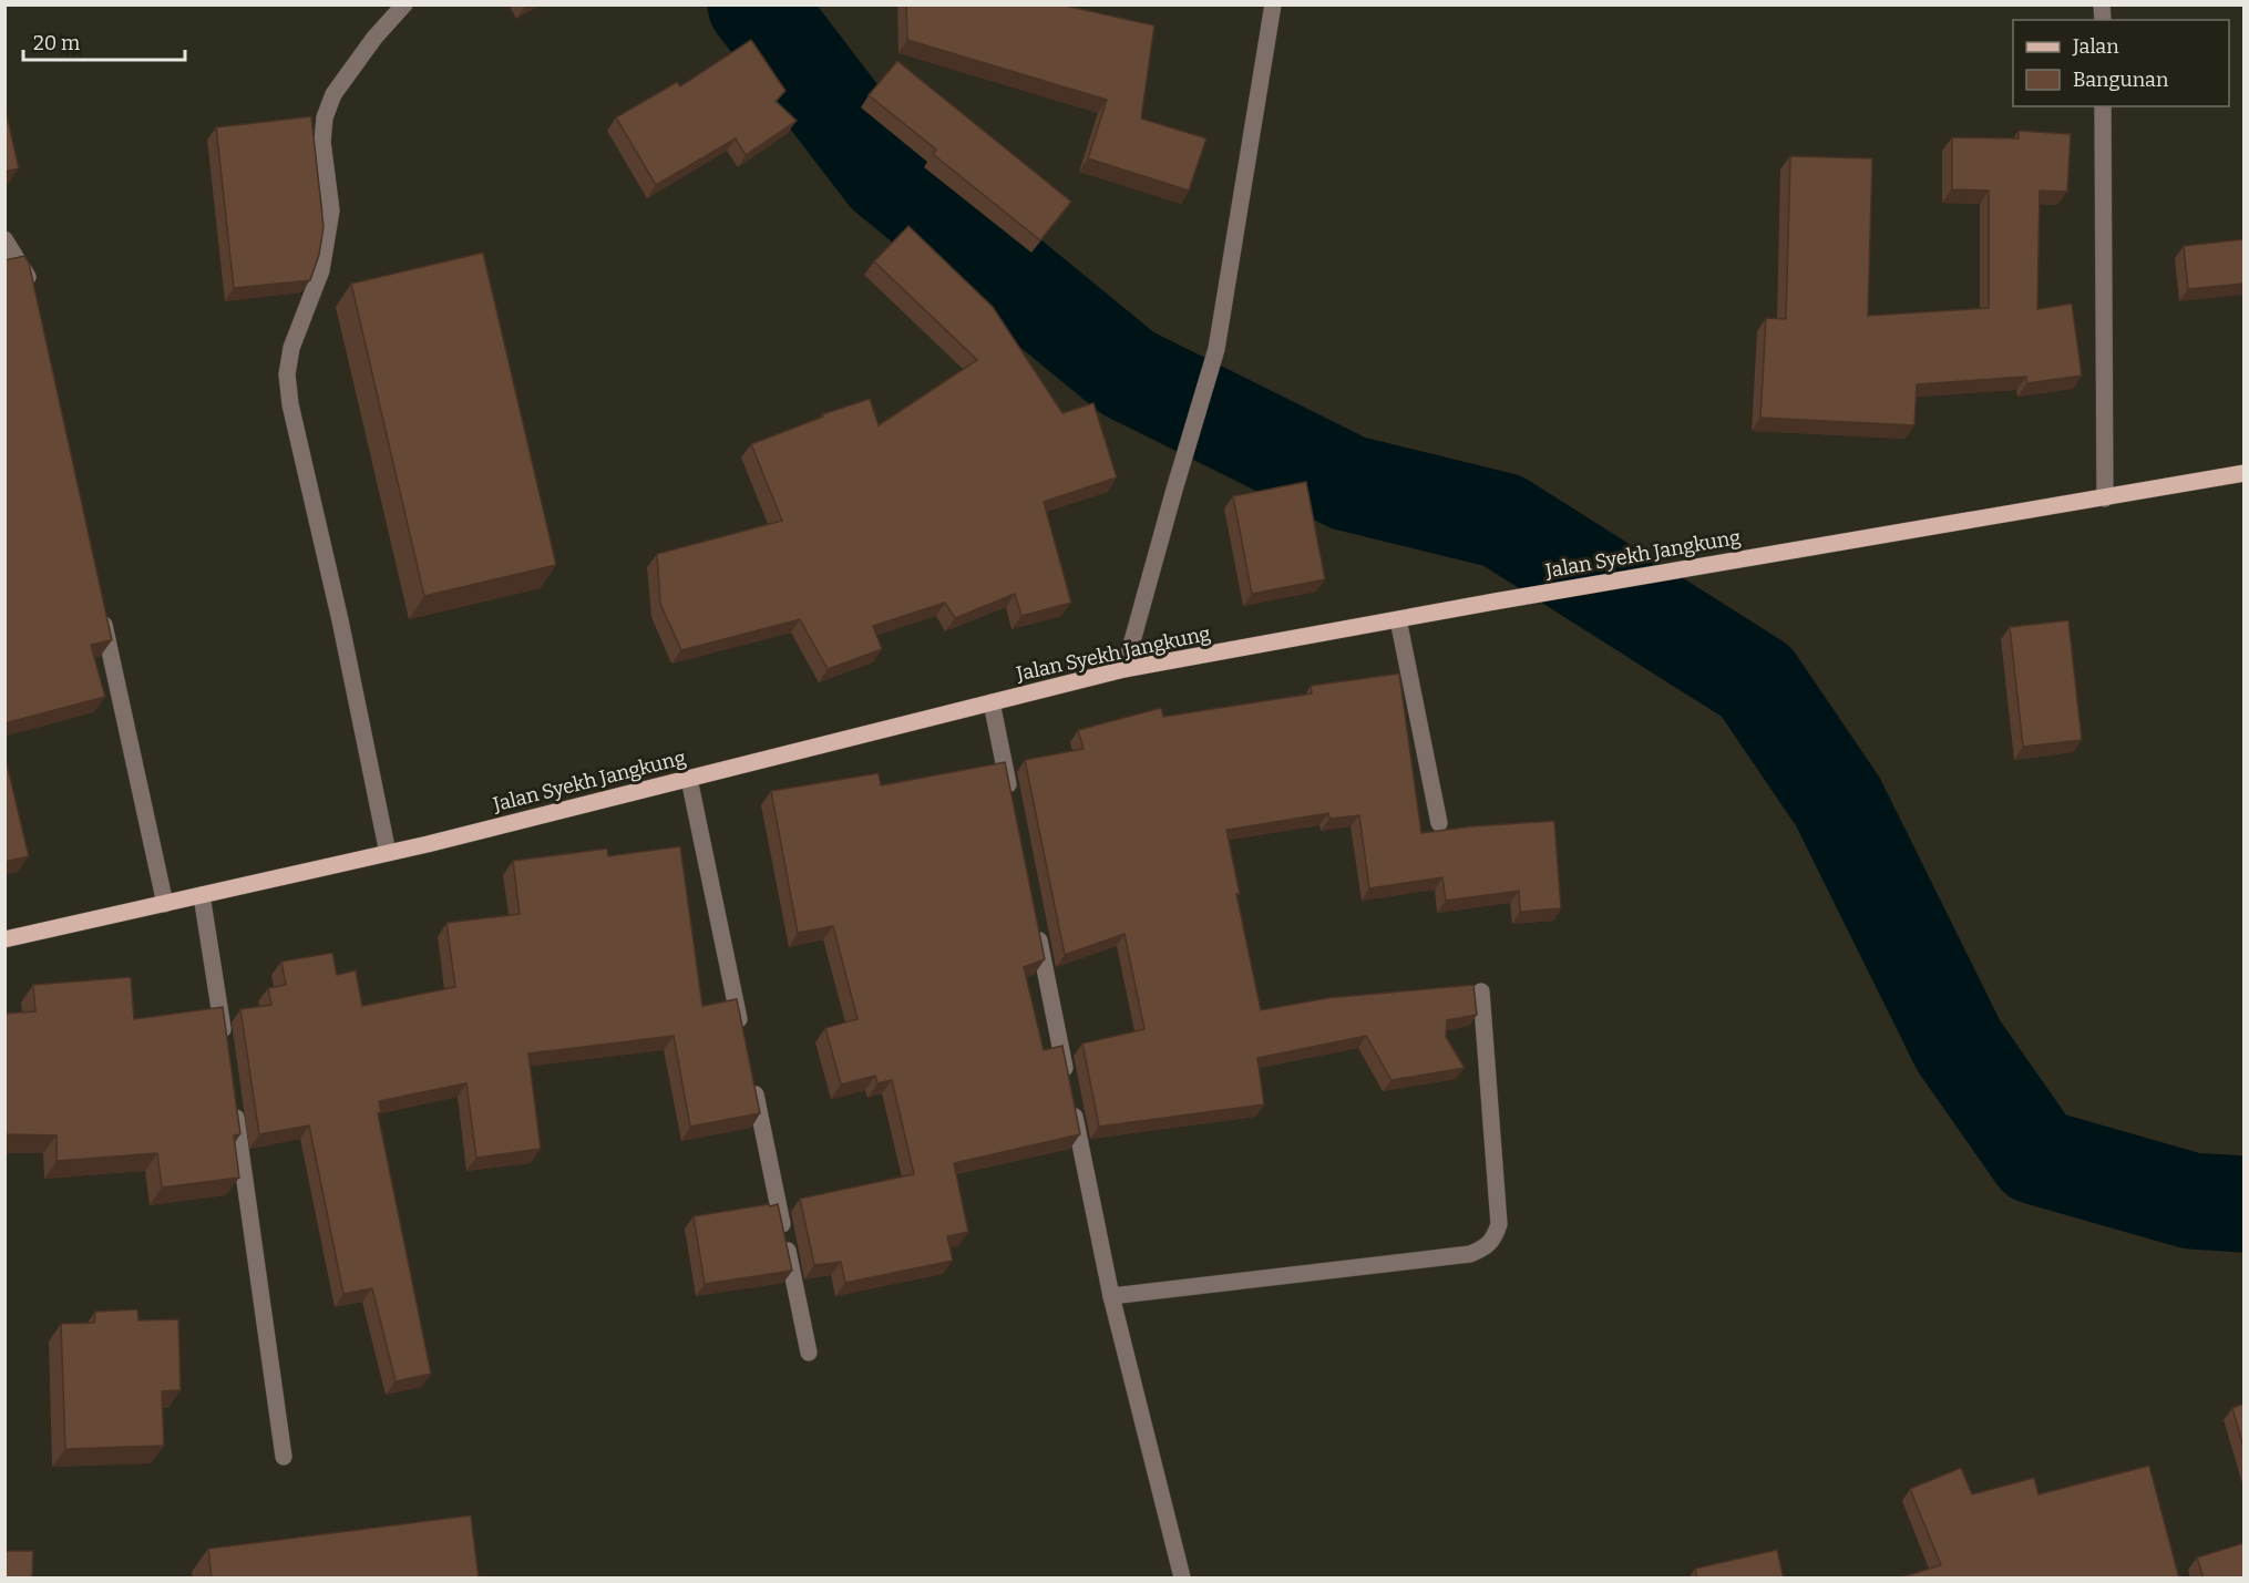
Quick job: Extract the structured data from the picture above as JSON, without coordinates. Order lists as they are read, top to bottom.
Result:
{
  "streets": {
    "main road": ["Jalan Syekh Jangkung"]
  },
  "legend": ["Jalan", "Bangunan"],
  "scale_bar": "20 m"
}
